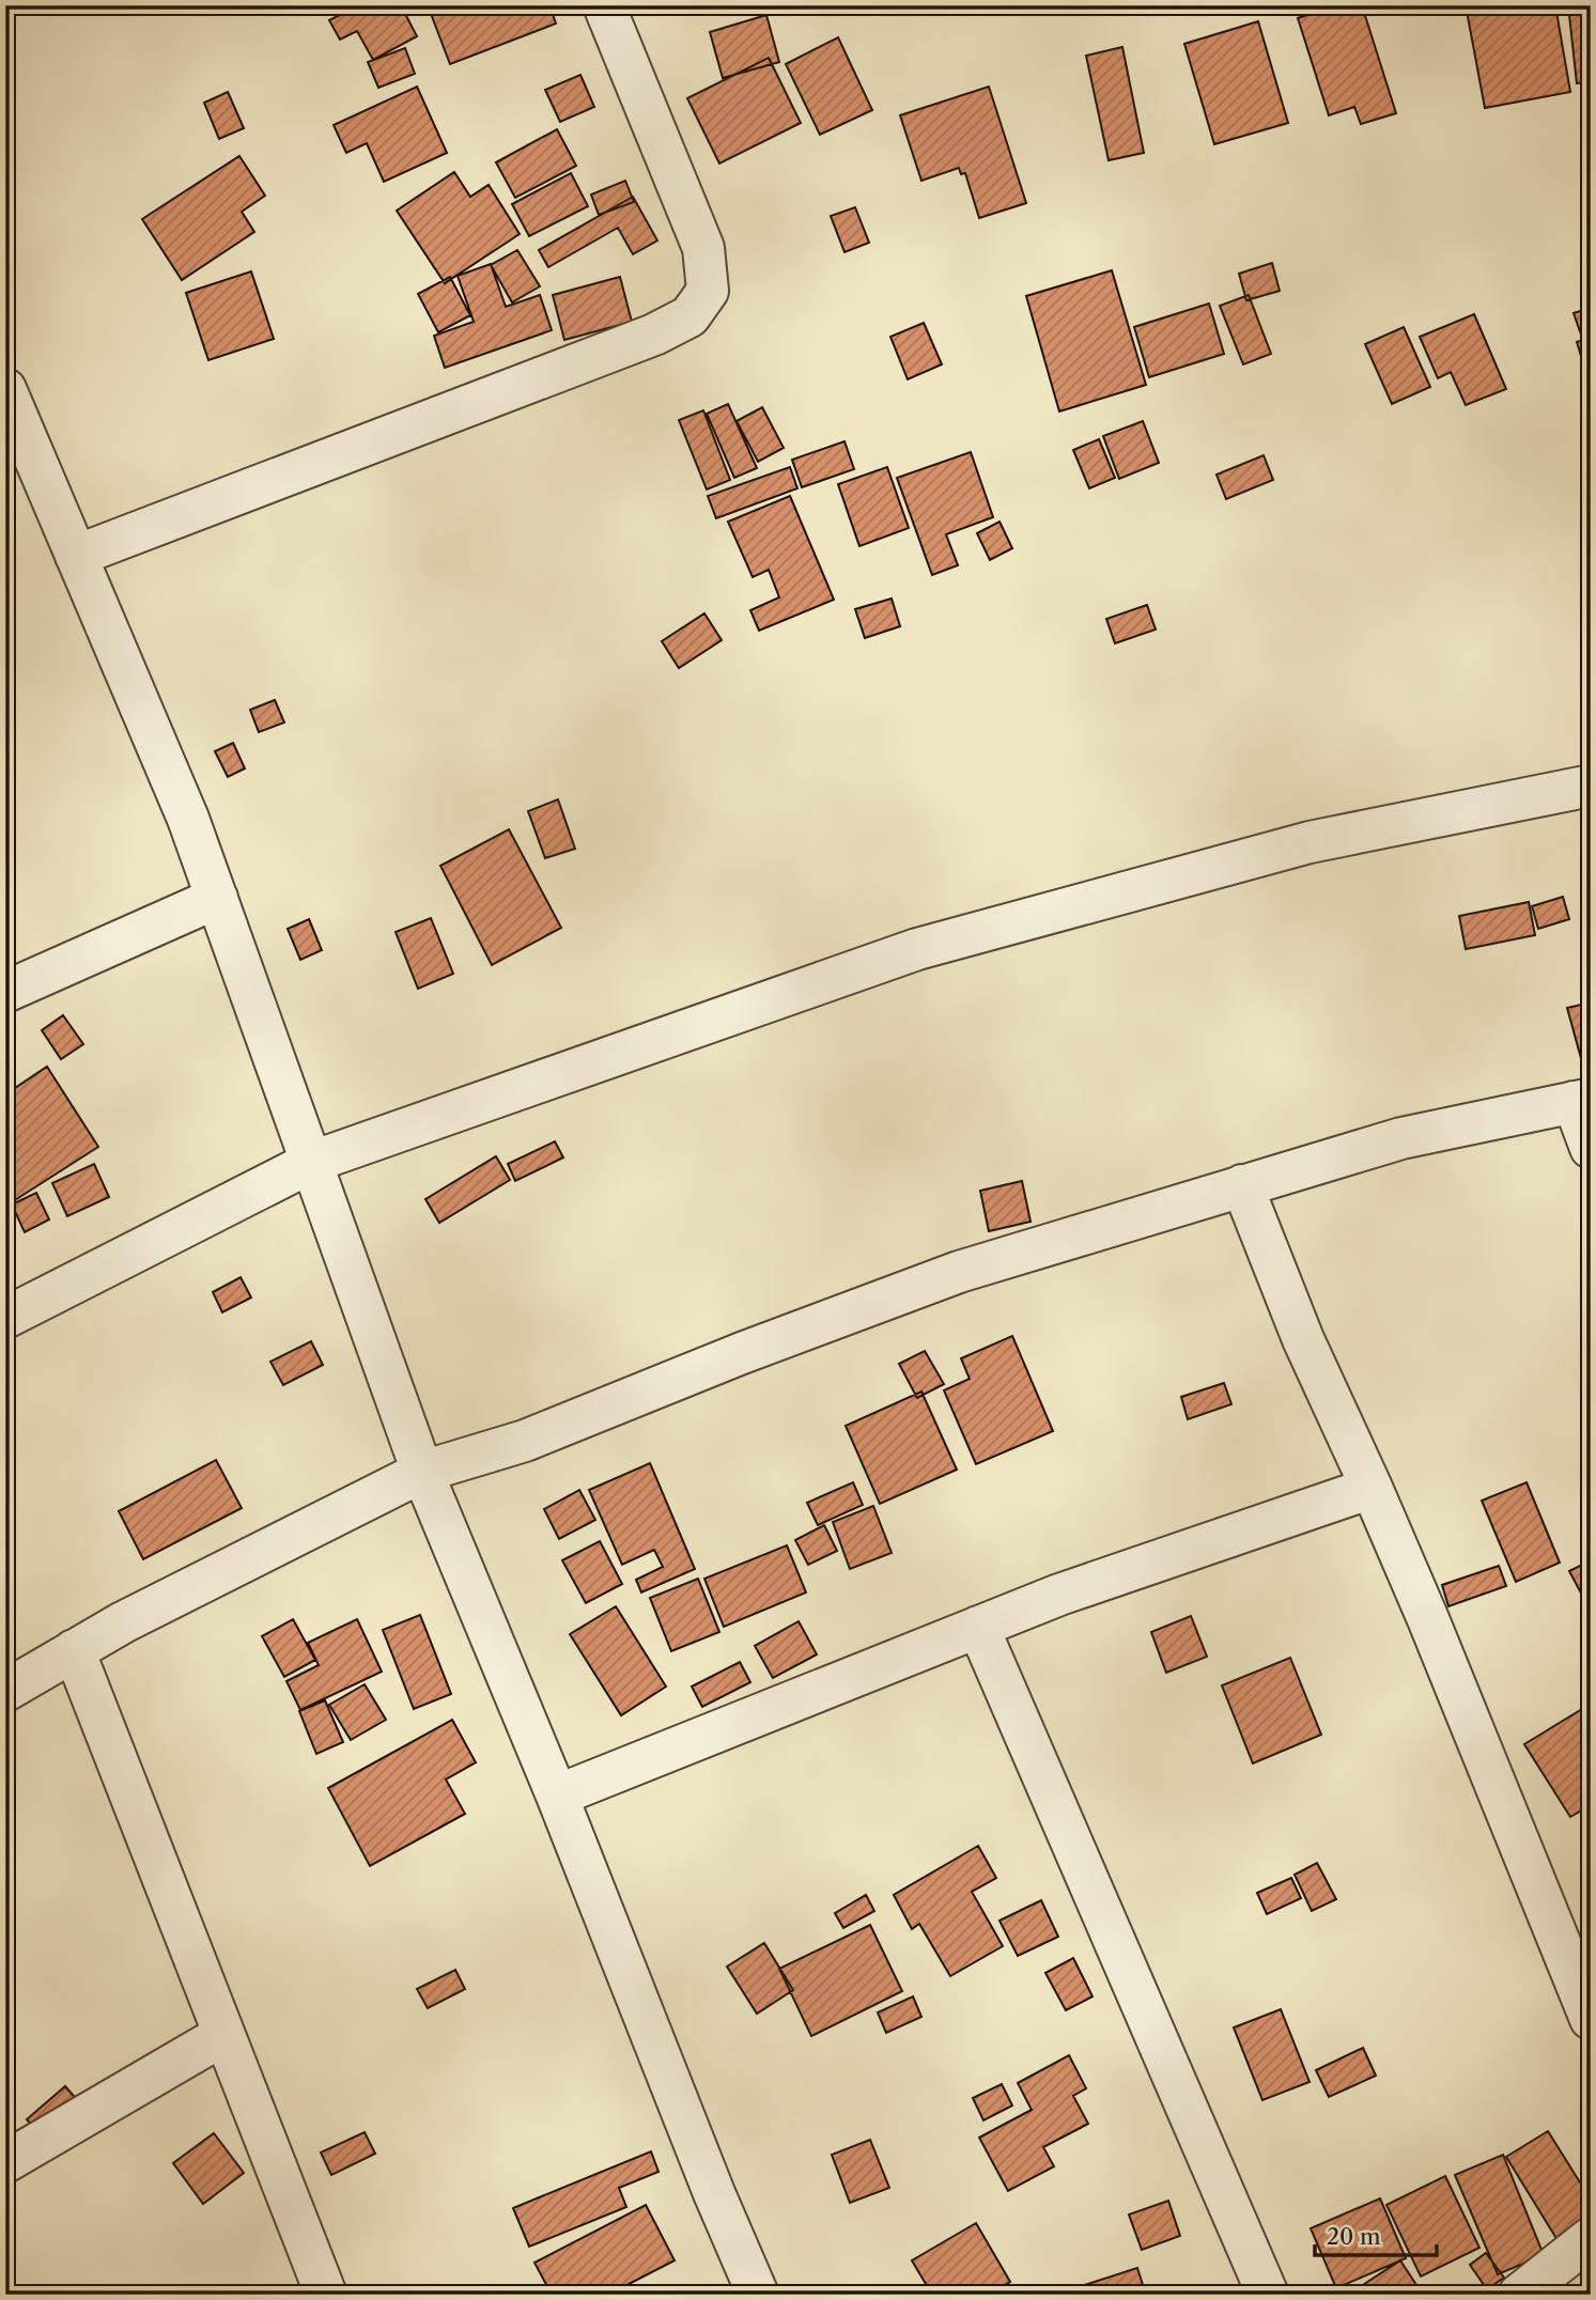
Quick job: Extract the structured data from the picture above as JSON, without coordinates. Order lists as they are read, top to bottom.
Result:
{
  "scale_bar": "20 m"
}
